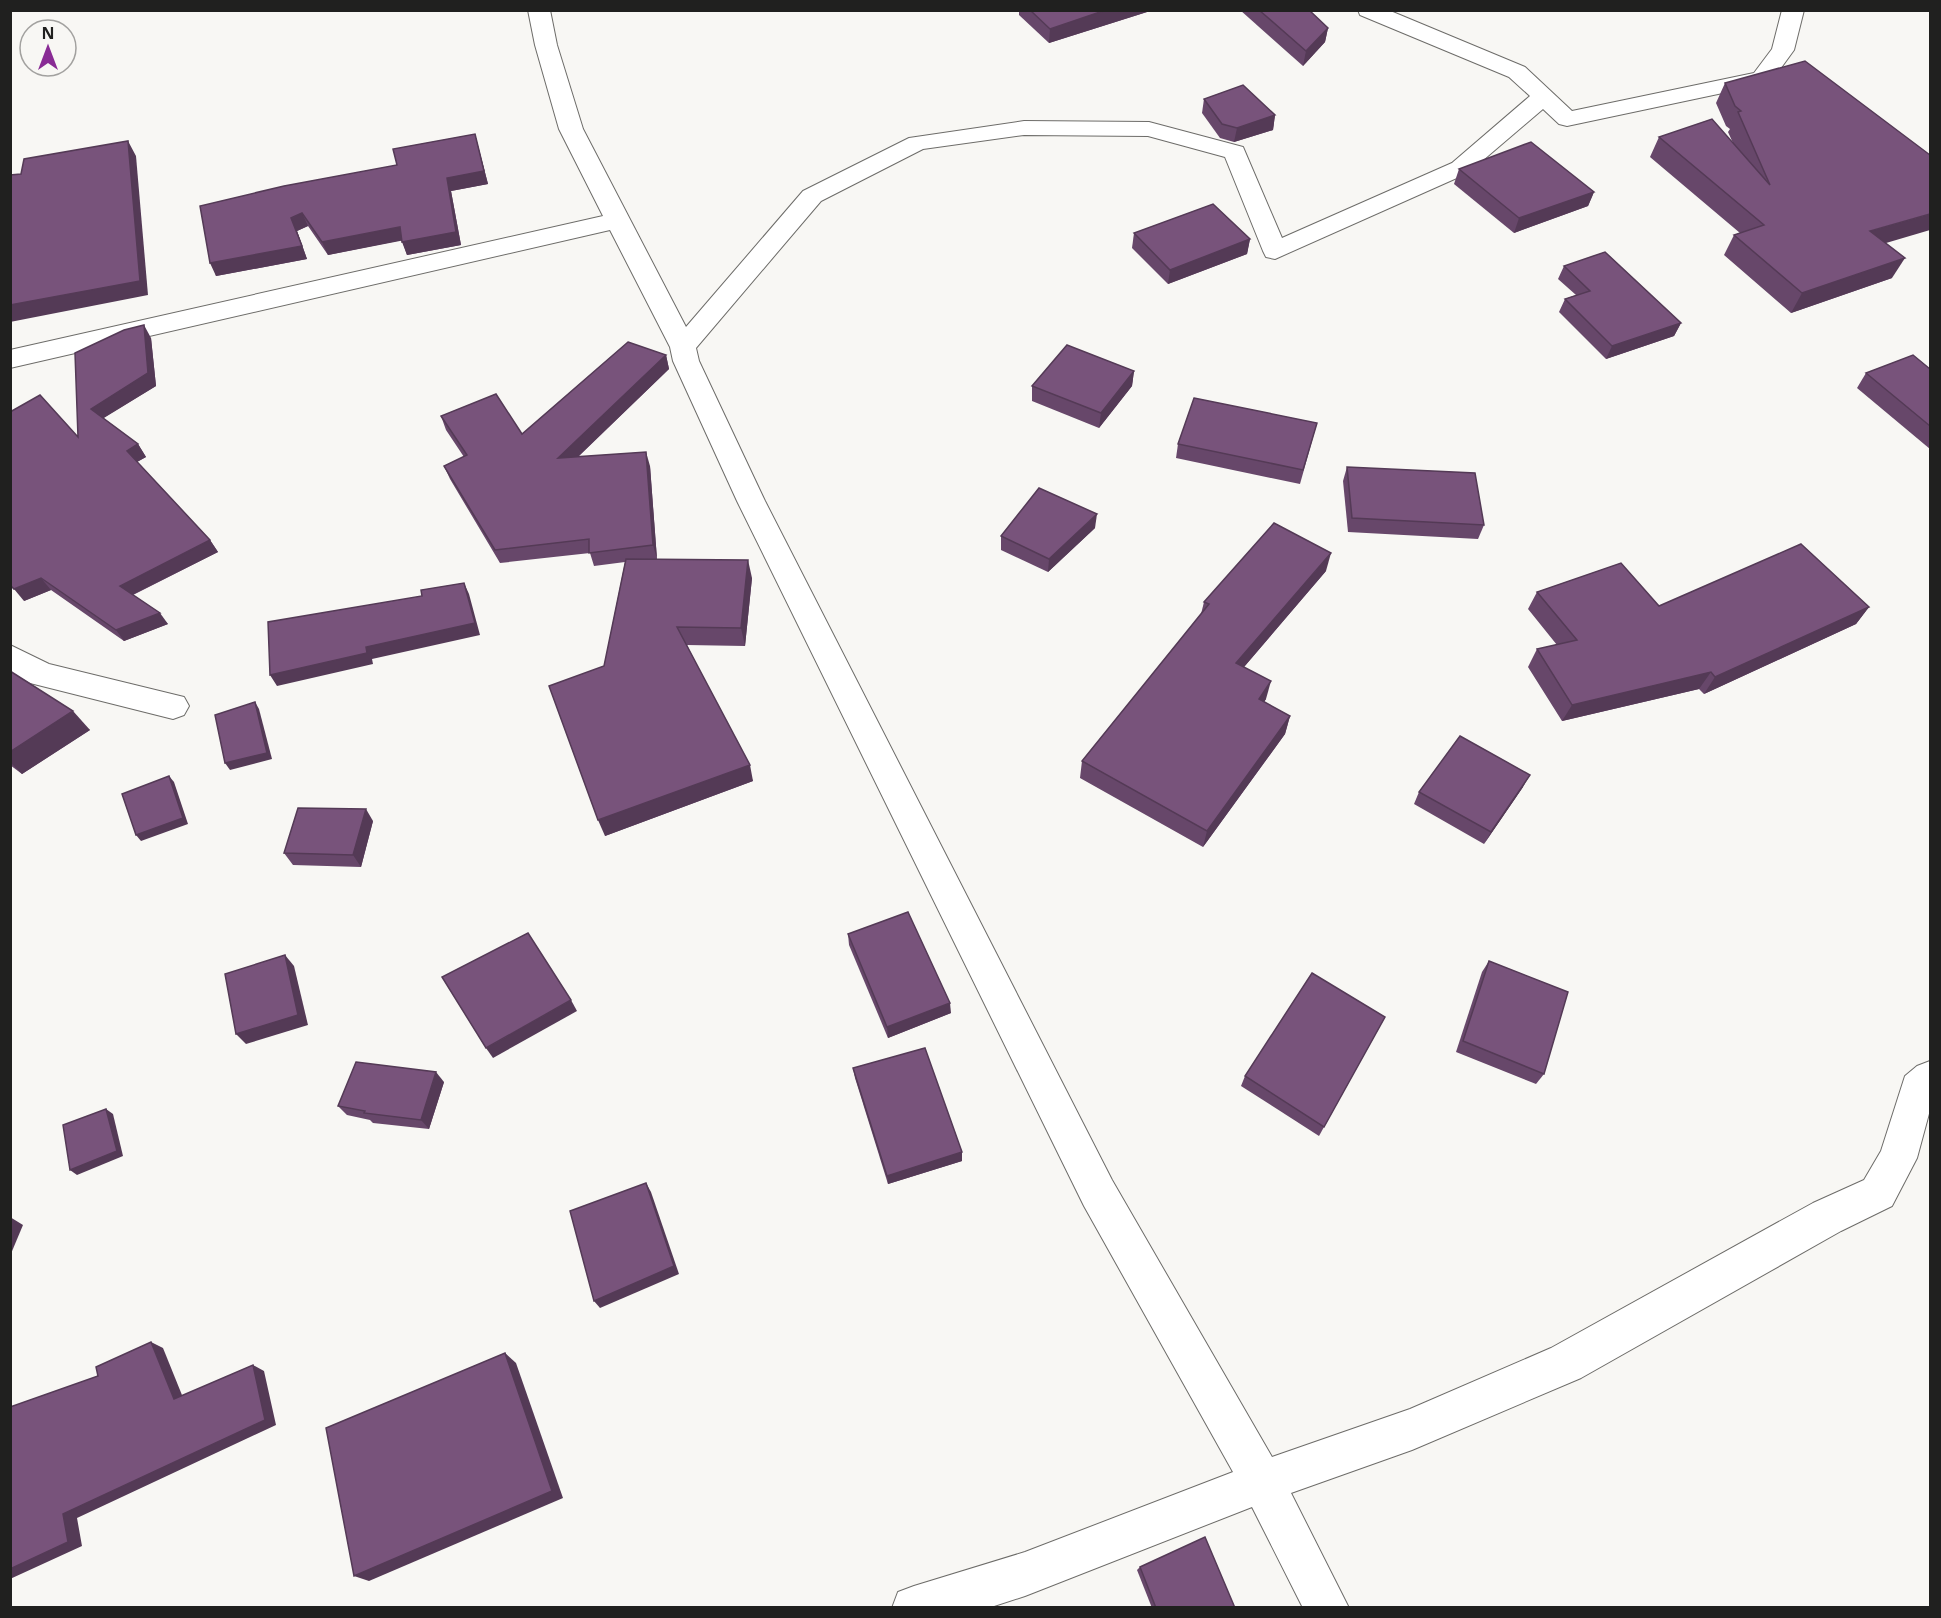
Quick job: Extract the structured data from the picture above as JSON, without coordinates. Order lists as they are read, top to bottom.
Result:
{
  "north": "top"
}
